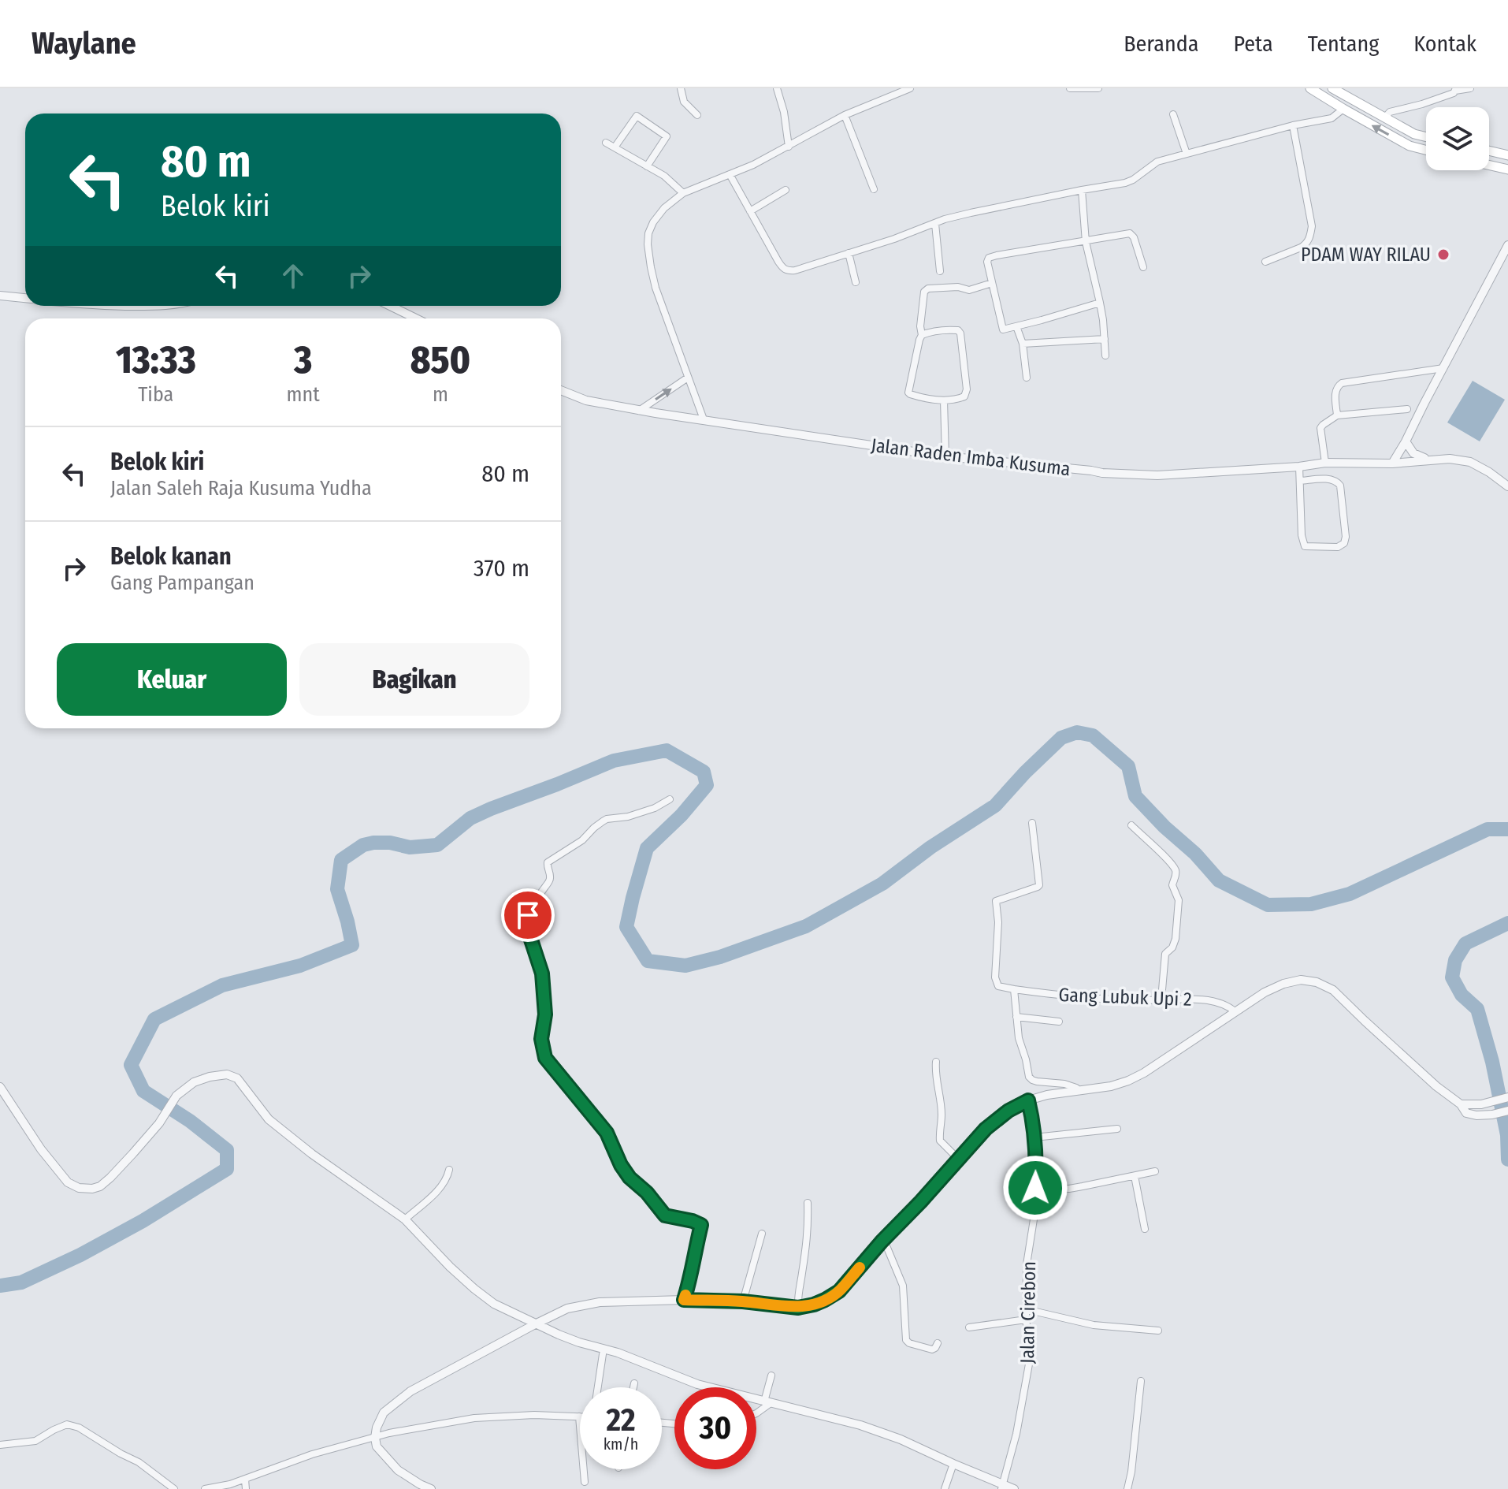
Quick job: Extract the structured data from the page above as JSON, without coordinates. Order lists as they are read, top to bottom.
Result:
{
  "streets": {
    "street": ["Jalan Raden Imba Kusuma", "Gang Lubuk Upi 2", "Jalan Cirebon"]
  },
  "places": ["PDAM WAY RILAU"],
  "page": {
    "header": "Waylane",
    "nav": [
      "Beranda",
      "Peta",
      "Tentang",
      "Kontak"
    ],
    "turn": ["80 m", "Belok kiri"],
    "eta": [
      "13:33",
      "Tiba",
      "3",
      "mnt",
      "850",
      "m"
    ],
    "list": [
      {
        "name": "Belok kiri",
        "note": "Jalan Saleh Raja Kusuma Yudha",
        "value": "80 m"
      },
      {
        "name": "Belok kanan",
        "note": "Gang Pampangan",
        "value": "370 m"
      }
    ],
    "buttons": ["Keluar", "Bagikan"],
    "speed": "22 km/h",
    "limit": "30"
  }
}
